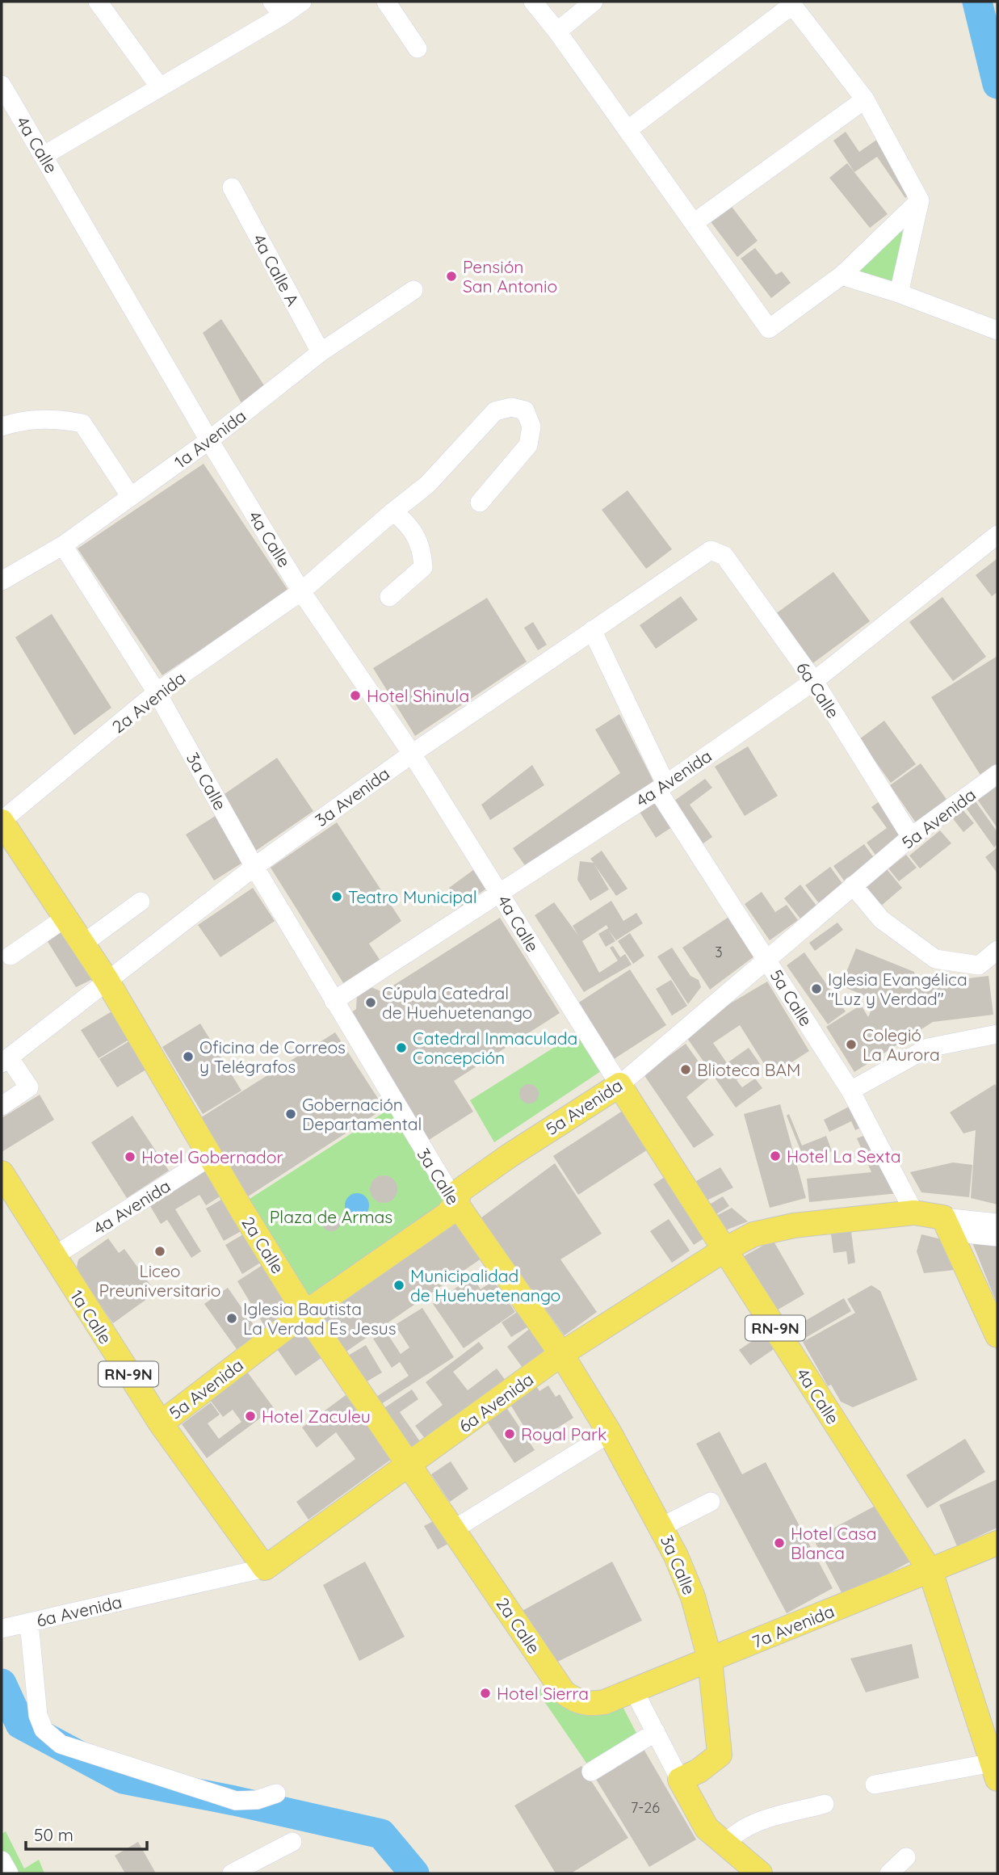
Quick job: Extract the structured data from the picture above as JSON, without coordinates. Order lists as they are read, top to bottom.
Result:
{
  "streets": {
    "main road": [
      "4a Calle",
      "3a Calle",
      "5a Avenida",
      "2a Calle",
      "1a Calle",
      "RN-9N",
      "6a Avenida",
      "7a Avenida"
    ],
    "street": [
      "4a Calle A",
      "1a Avenida",
      "6a Calle",
      "2a Avenida",
      "4a Avenida",
      "3a Avenida",
      "5a Calle"
    ]
  },
  "crossings": [
    ["4a Calle", "1a Avenida"],
    ["4a Calle", "2a Avenida"],
    ["4a Calle", "4a Avenida"],
    ["4a Calle", "3a Avenida"],
    ["4a Calle", "5a Avenida"],
    ["4a Calle", "6a Avenida"],
    ["4a Calle", "7a Avenida"],
    ["4a Calle A", "1a Avenida"],
    ["1a Avenida", "3a Calle"],
    ["6a Calle", "4a Avenida"],
    ["6a Calle", "3a Avenida"],
    ["6a Calle", "5a Avenida"],
    ["2a Avenida", "3a Calle"],
    ["2a Avenida", "2a Calle"],
    ["4a Avenida", "3a Calle"],
    ["4a Avenida", "5a Calle"],
    ["4a Avenida", "2a Calle"],
    ["4a Avenida", "1a Calle"],
    ["3a Calle", "3a Avenida"],
    ["3a Calle", "5a Avenida"],
    ["3a Calle", "6a Avenida"],
    ["3a Calle", "7a Avenida"],
    ["3a Avenida", "5a Calle"],
    ["3a Avenida", "2a Calle"],
    ["5a Avenida", "5a Calle"],
    ["5a Avenida", "2a Calle"],
    ["5a Avenida", "1a Calle"],
    ["5a Calle", "6a Avenida"],
    ["2a Calle", "6a Avenida"],
    ["2a Calle", "7a Avenida"],
    ["1a Calle", "6a Avenida"]
  ],
  "parks": ["Plaza de Armas"],
  "places": [
    "Pensión San Antonio",
    "Hotel Shinula",
    "Teatro Municipal",
    "Iglesia Evangélica \"Luz y Verdad\"",
    "Cúpula Catedral de Huehuetenango",
    "Colegió La Aurora",
    "Catedral Inmaculada Concepción",
    "Oficina de Correos y Telégrafos",
    "Blioteca BAM",
    "Gobernación Departamental",
    "Hotel La Sexta",
    "Hotel Gobernador",
    "Liceo Preuniversitario",
    "Municipalidad de Huehuetenango",
    "Iglesia Bautista La Verdad Es Jesus",
    "Hotel Zaculeu",
    "Royal Park",
    "Hotel Casa Blanca",
    "Hotel Sierra"
  ],
  "house_numbers": ["3", "7-26"],
  "scale_bar": "50 m"
}
